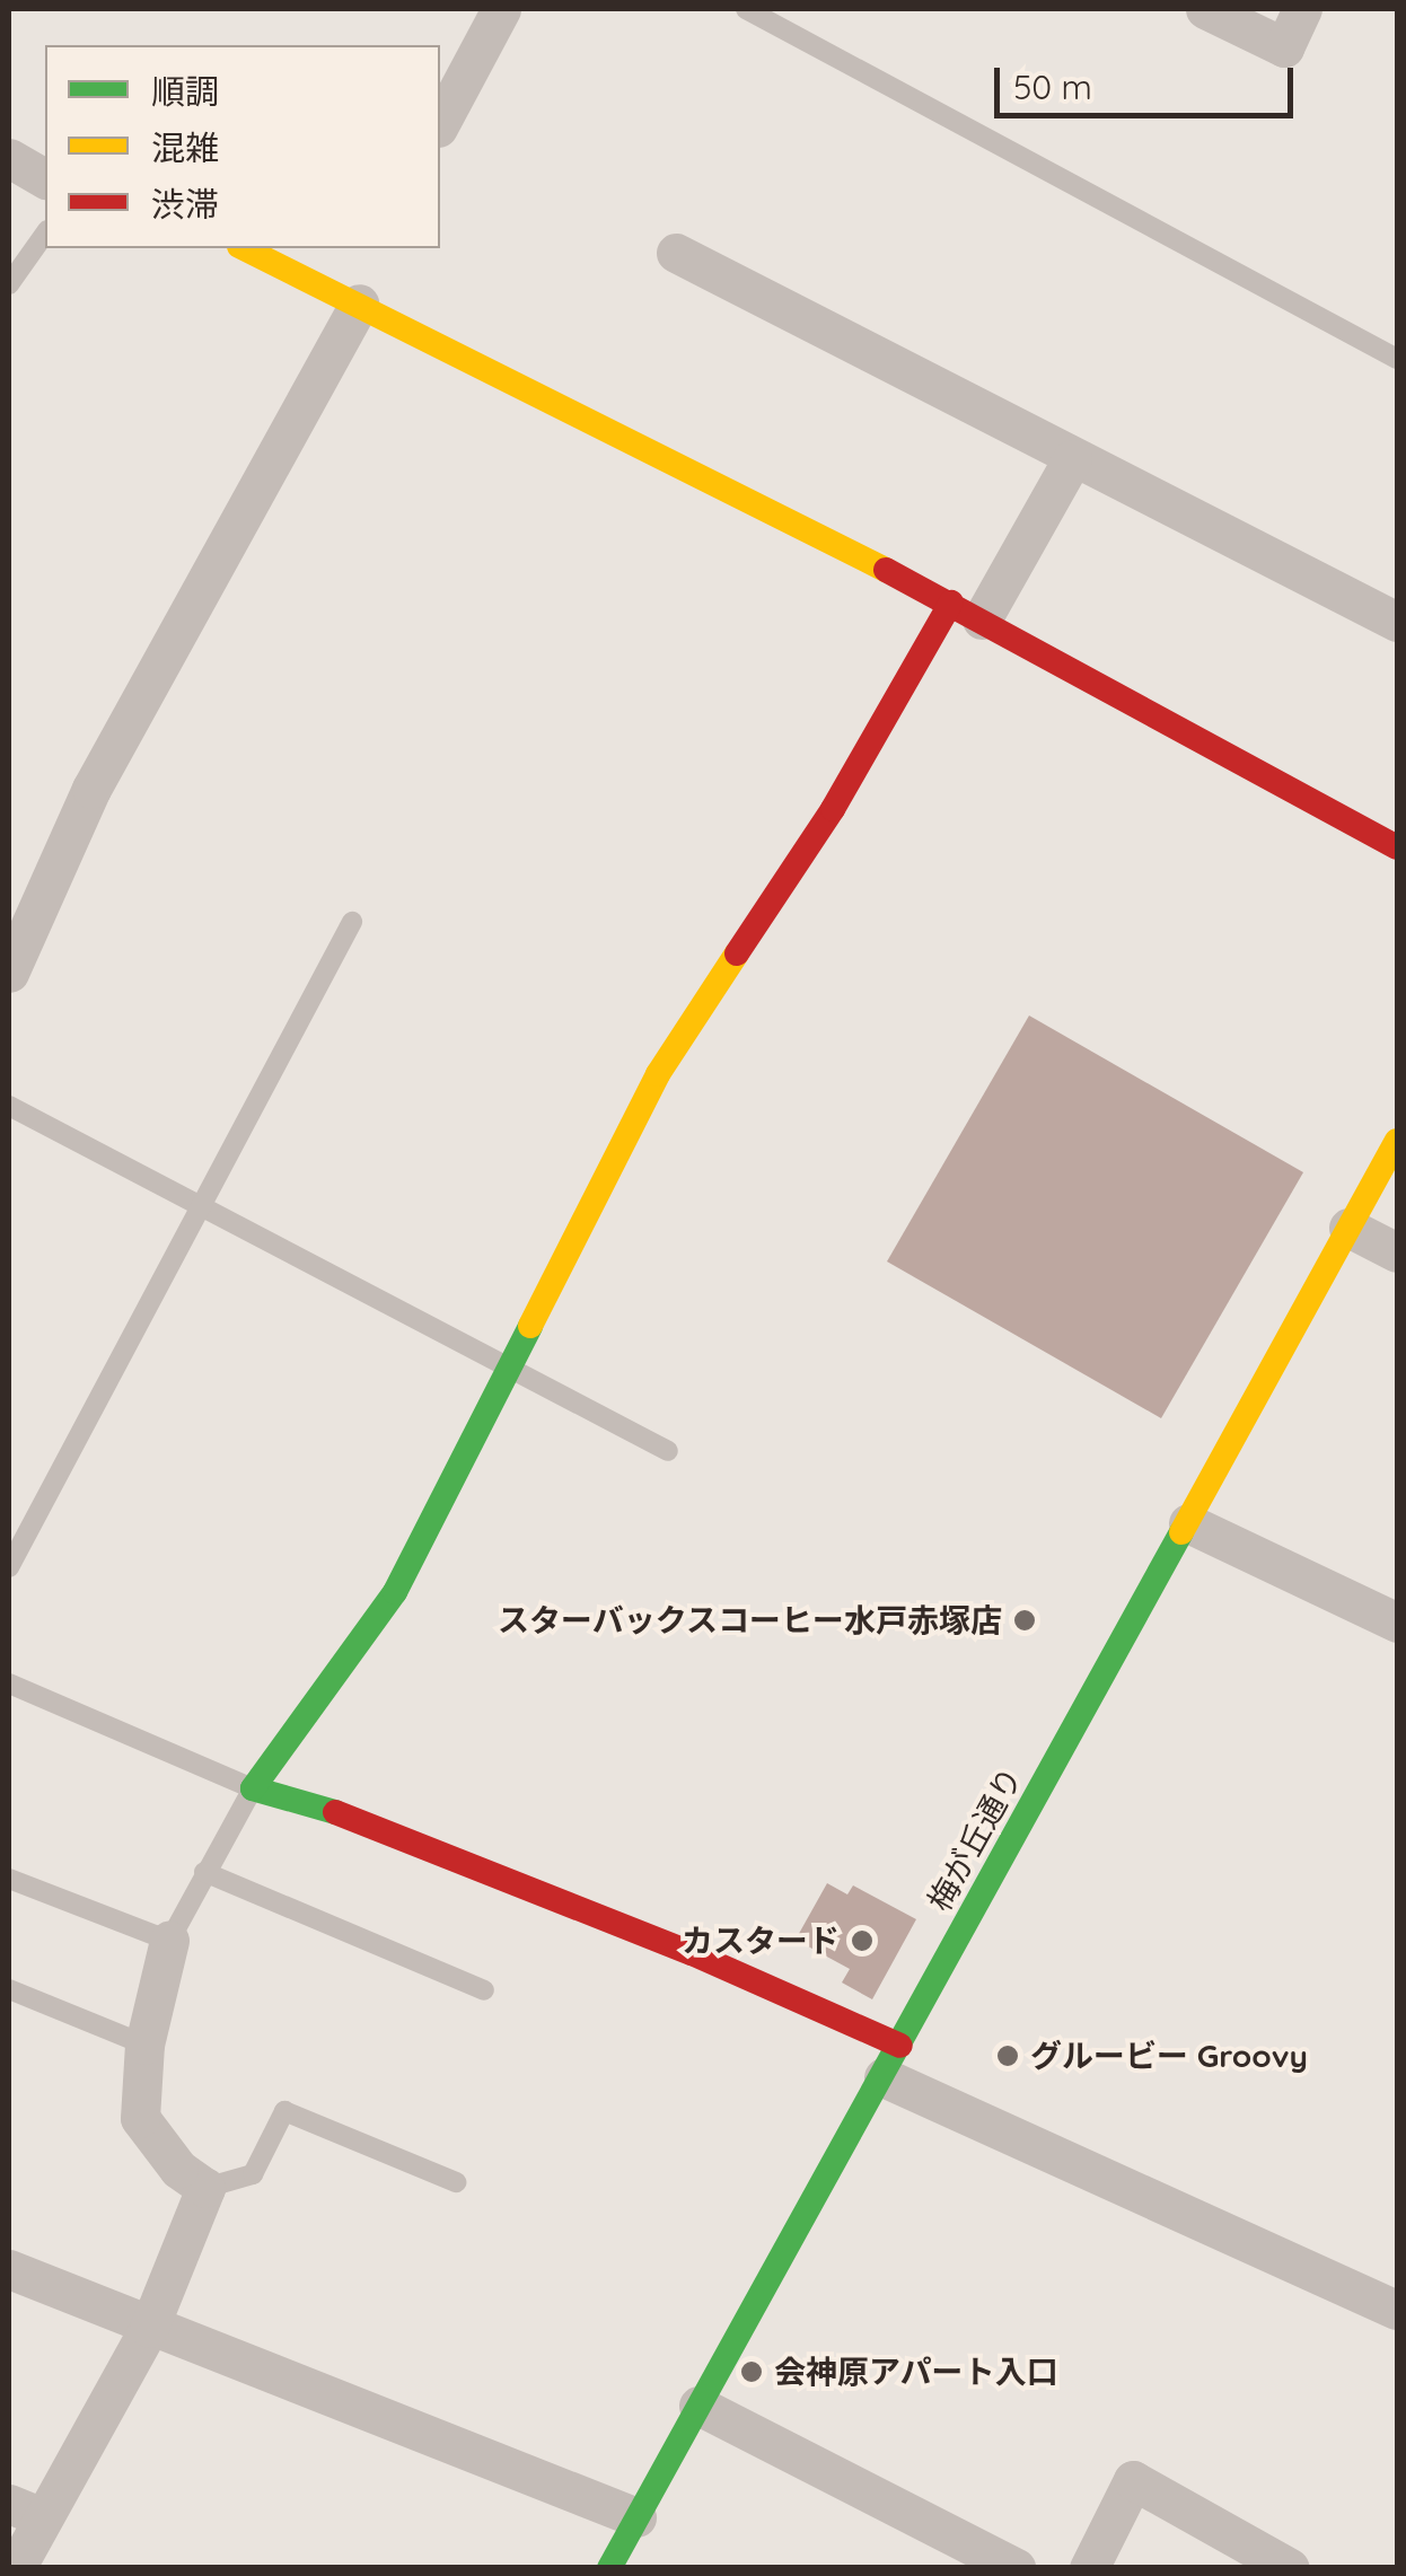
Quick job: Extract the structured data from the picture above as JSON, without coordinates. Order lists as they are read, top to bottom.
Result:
{
  "streets": {
    "street": ["梅が丘通り"]
  },
  "places": [
    "スターバックスコーヒー水戸赤塚店",
    "カスタード",
    "グルービー Groovy",
    "会神原アパート入口"
  ],
  "legend": ["順調", "混雑", "渋滞"],
  "scale_bar": "50 m"
}
